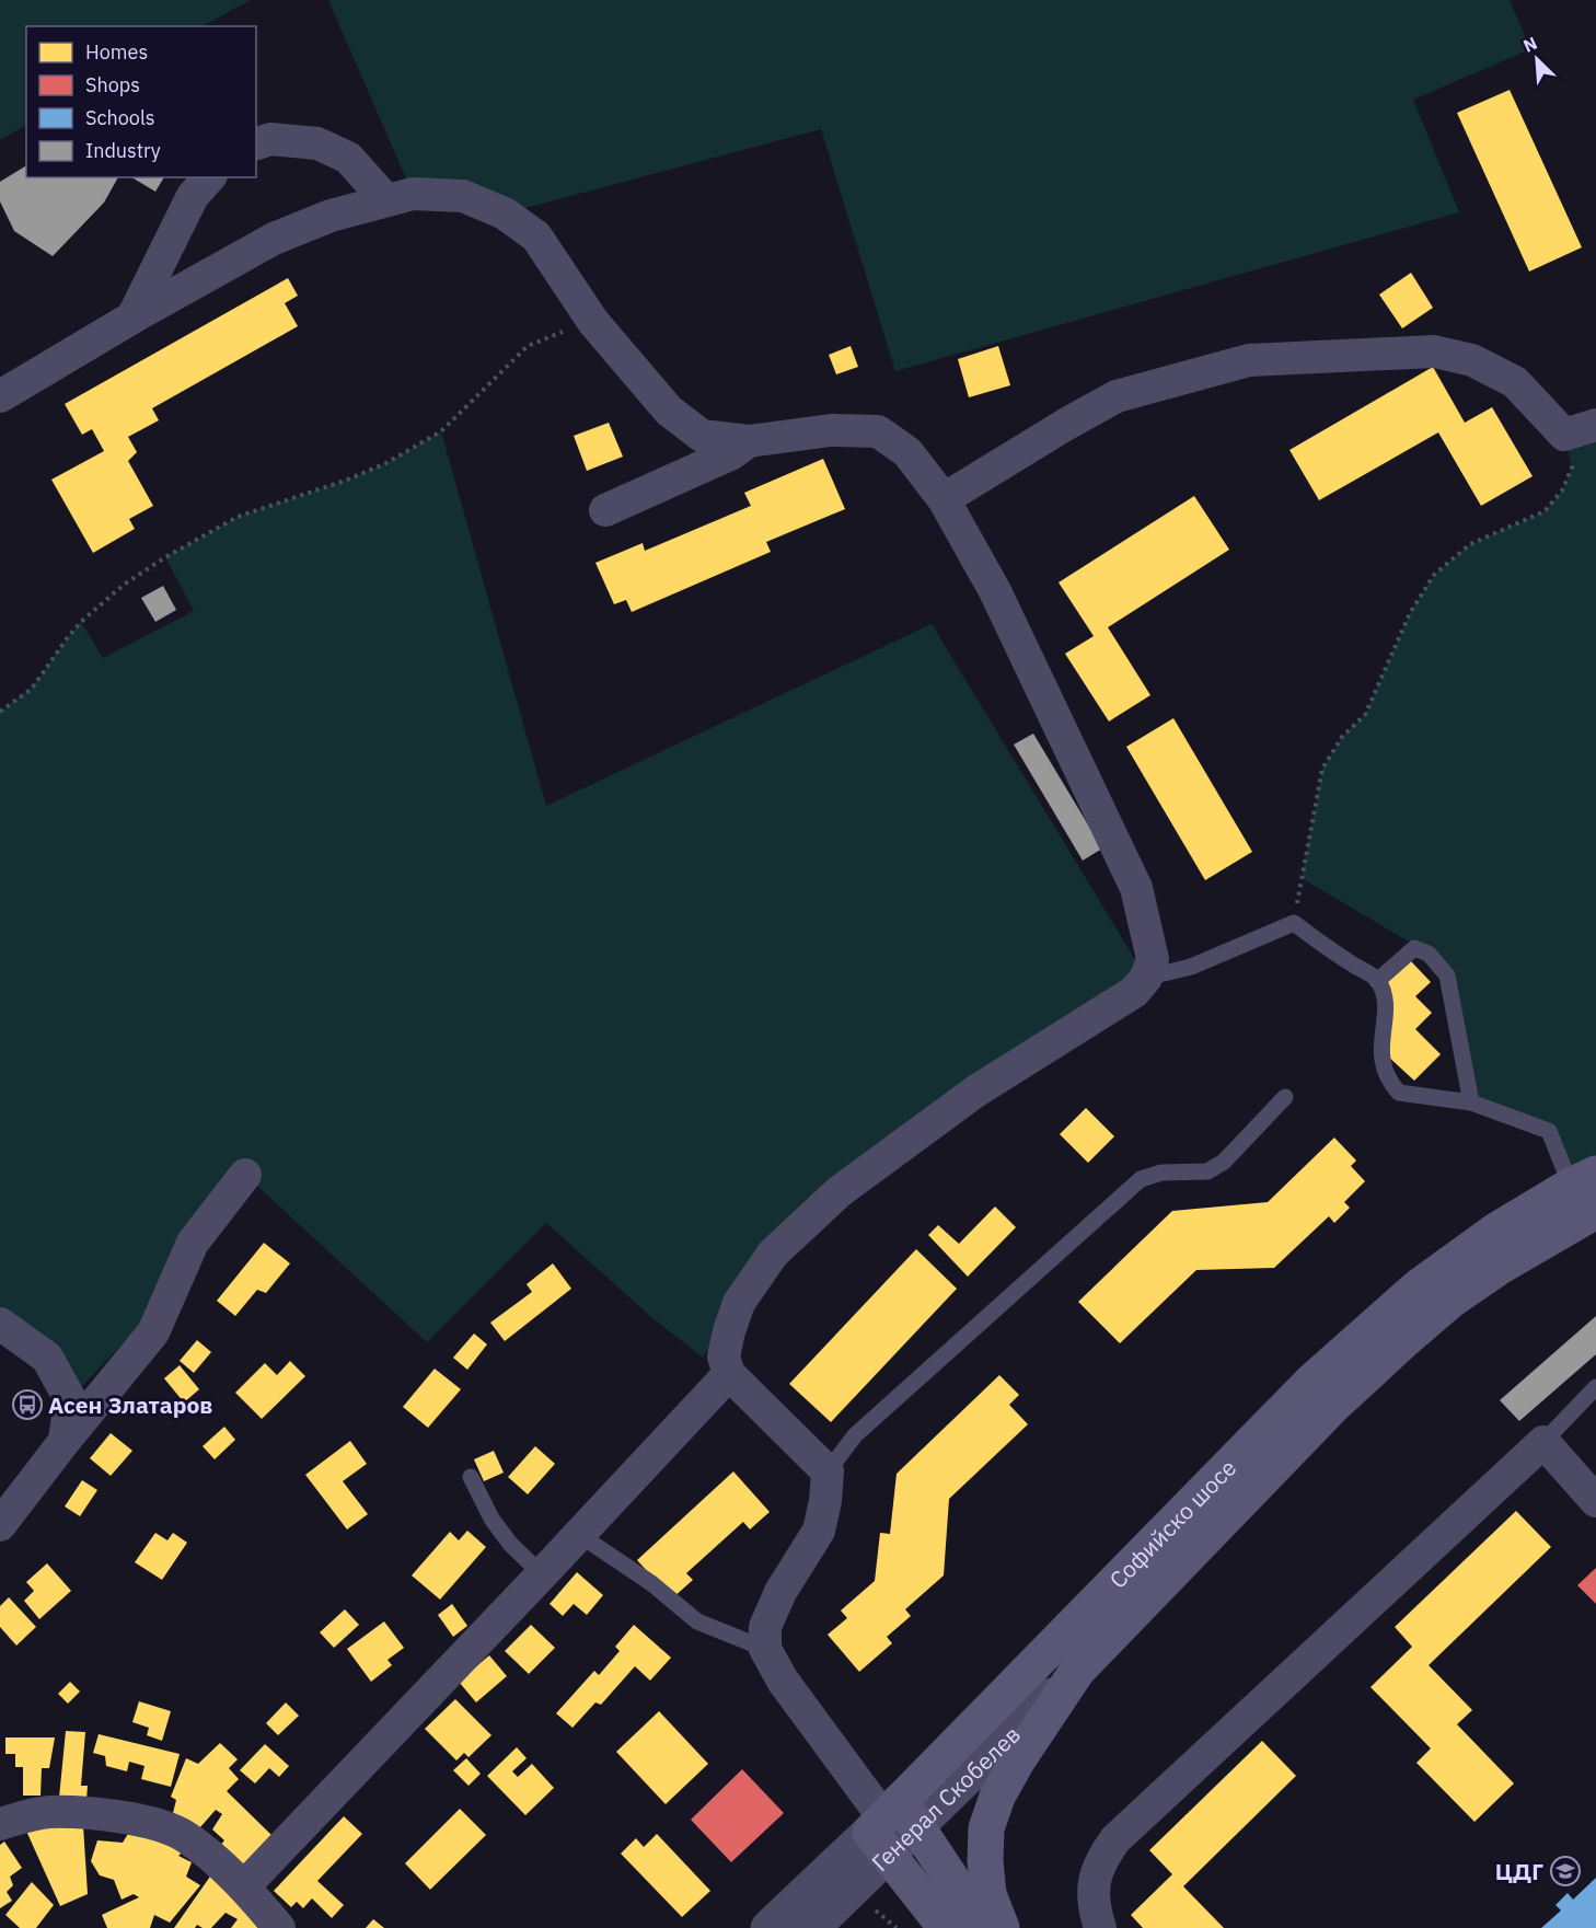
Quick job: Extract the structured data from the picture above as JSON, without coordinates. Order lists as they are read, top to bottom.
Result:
{
  "streets": {
    "main road": ["Софийско шосе"],
    "street": ["Генерал Скобелев"]
  },
  "crossings": [
    ["Софийско шосе", "Генерал Скобелев"]
  ],
  "places": {
    "bus stop": ["Асен Златаров"],
    "school or university": ["ЦДГ"]
  },
  "legend": [
    "Homes",
    "Shops",
    "Schools",
    "Industry"
  ],
  "north": "top left"
}
